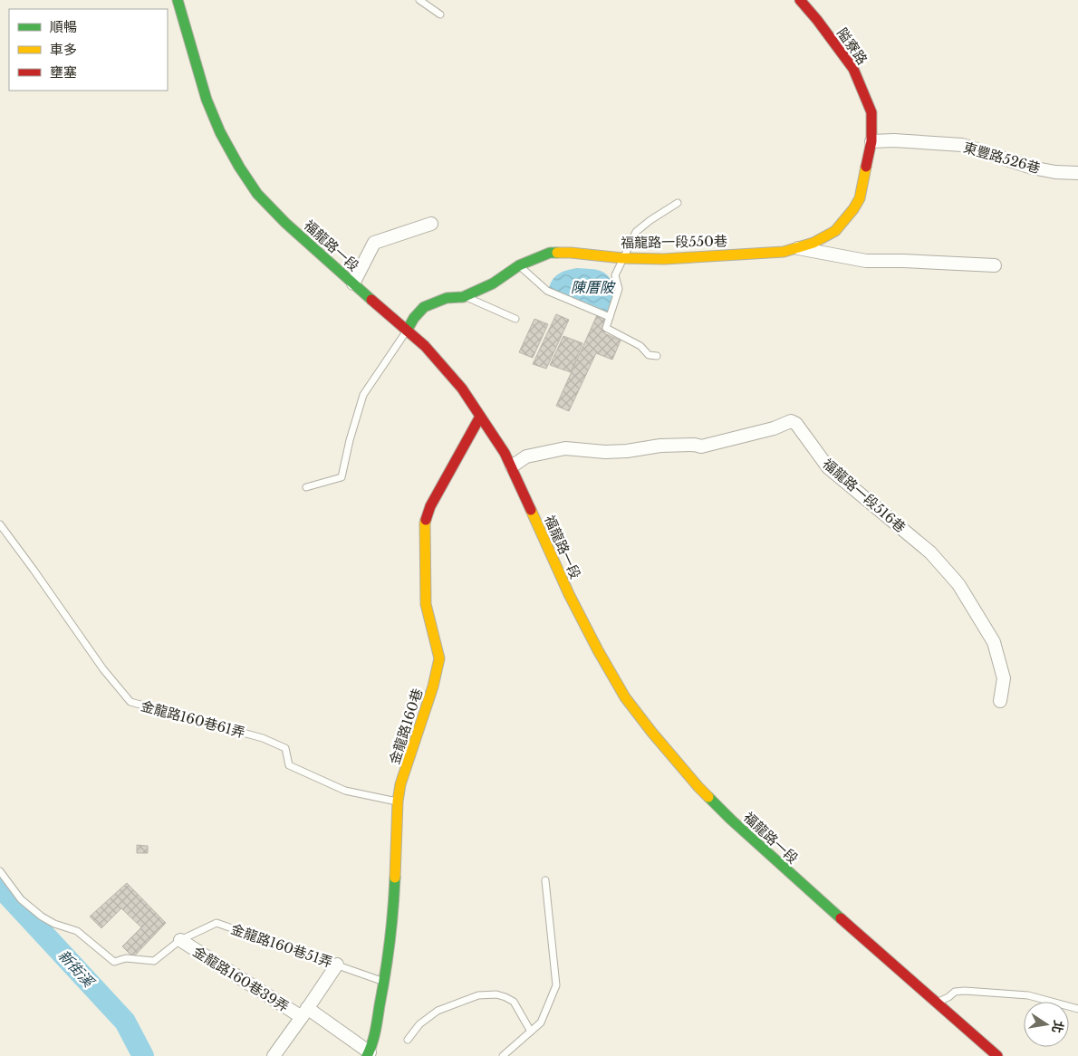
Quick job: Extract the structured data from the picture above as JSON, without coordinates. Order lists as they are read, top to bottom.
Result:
{
  "streets": {
    "street": [
      "隘寮路",
      "東豐路526巷",
      "福龍路一段550巷",
      "福龍路一段",
      "福龍路一段516巷",
      "金龍路160巷",
      "金龍路160巷39弄"
    ],
    "lane": ["金龍路160巷61弄", "金龍路160巷51弄"]
  },
  "crossings": [
    ["隘寮路", "東豐路526巷"],
    ["隘寮路", "福龍路一段550巷"],
    ["東豐路526巷", "福龍路一段550巷"],
    ["福龍路一段550巷", "福龍路一段"],
    ["福龍路一段", "福龍路一段516巷"],
    ["福龍路一段", "金龍路160巷"],
    ["金龍路160巷61弄", "金龍路160巷"],
    ["金龍路160巷", "金龍路160巷51弄"],
    ["金龍路160巷", "金龍路160巷39弄"],
    ["金龍路160巷51弄", "金龍路160巷39弄"]
  ],
  "water": ["陳厝陂", "新街溪"],
  "legend": ["順暢", "車多", "壅塞"],
  "north": "right"
}
